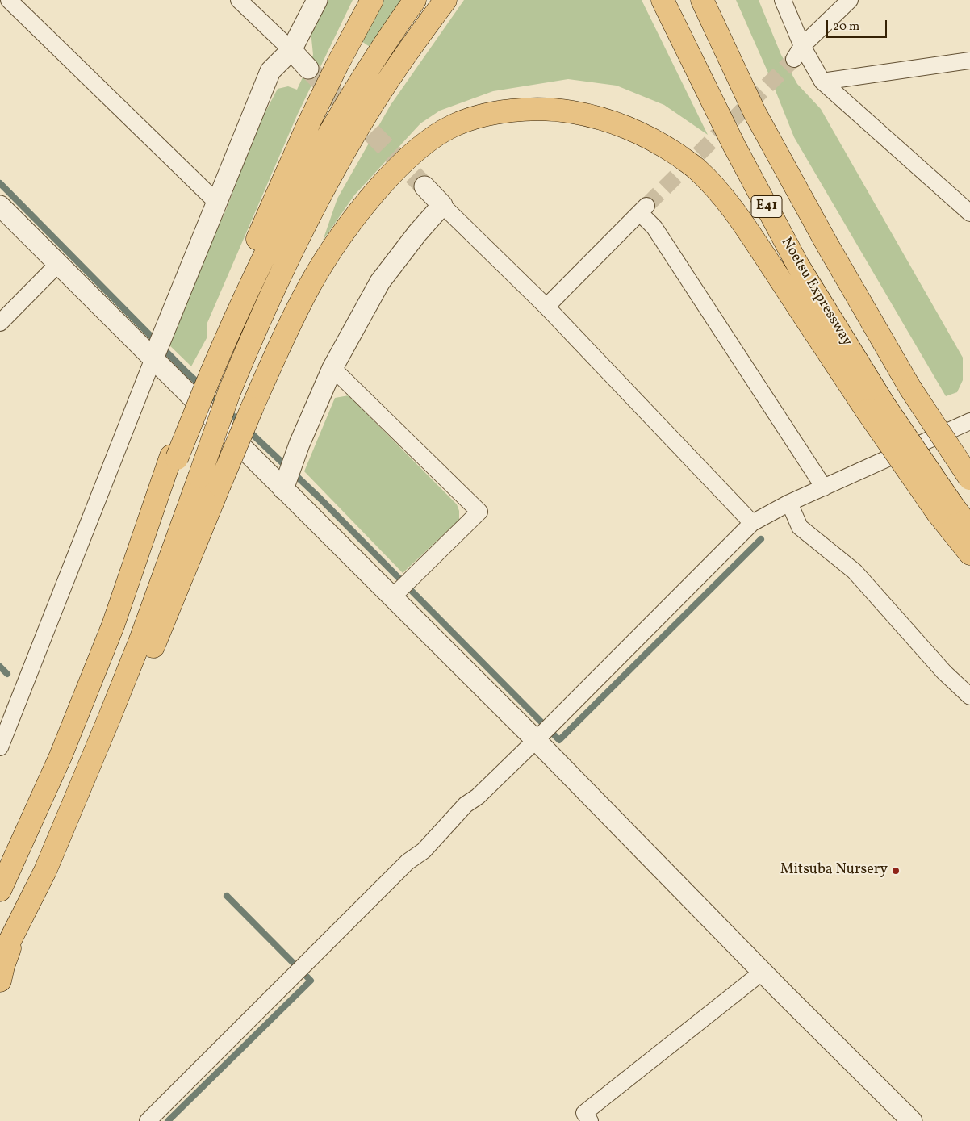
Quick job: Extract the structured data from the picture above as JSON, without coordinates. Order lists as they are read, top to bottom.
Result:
{
  "streets": {
    "highway": ["E41", "Noetsu Expressway"]
  },
  "places": ["Mitsuba Nursery"],
  "scale_bar": "20 m"
}
